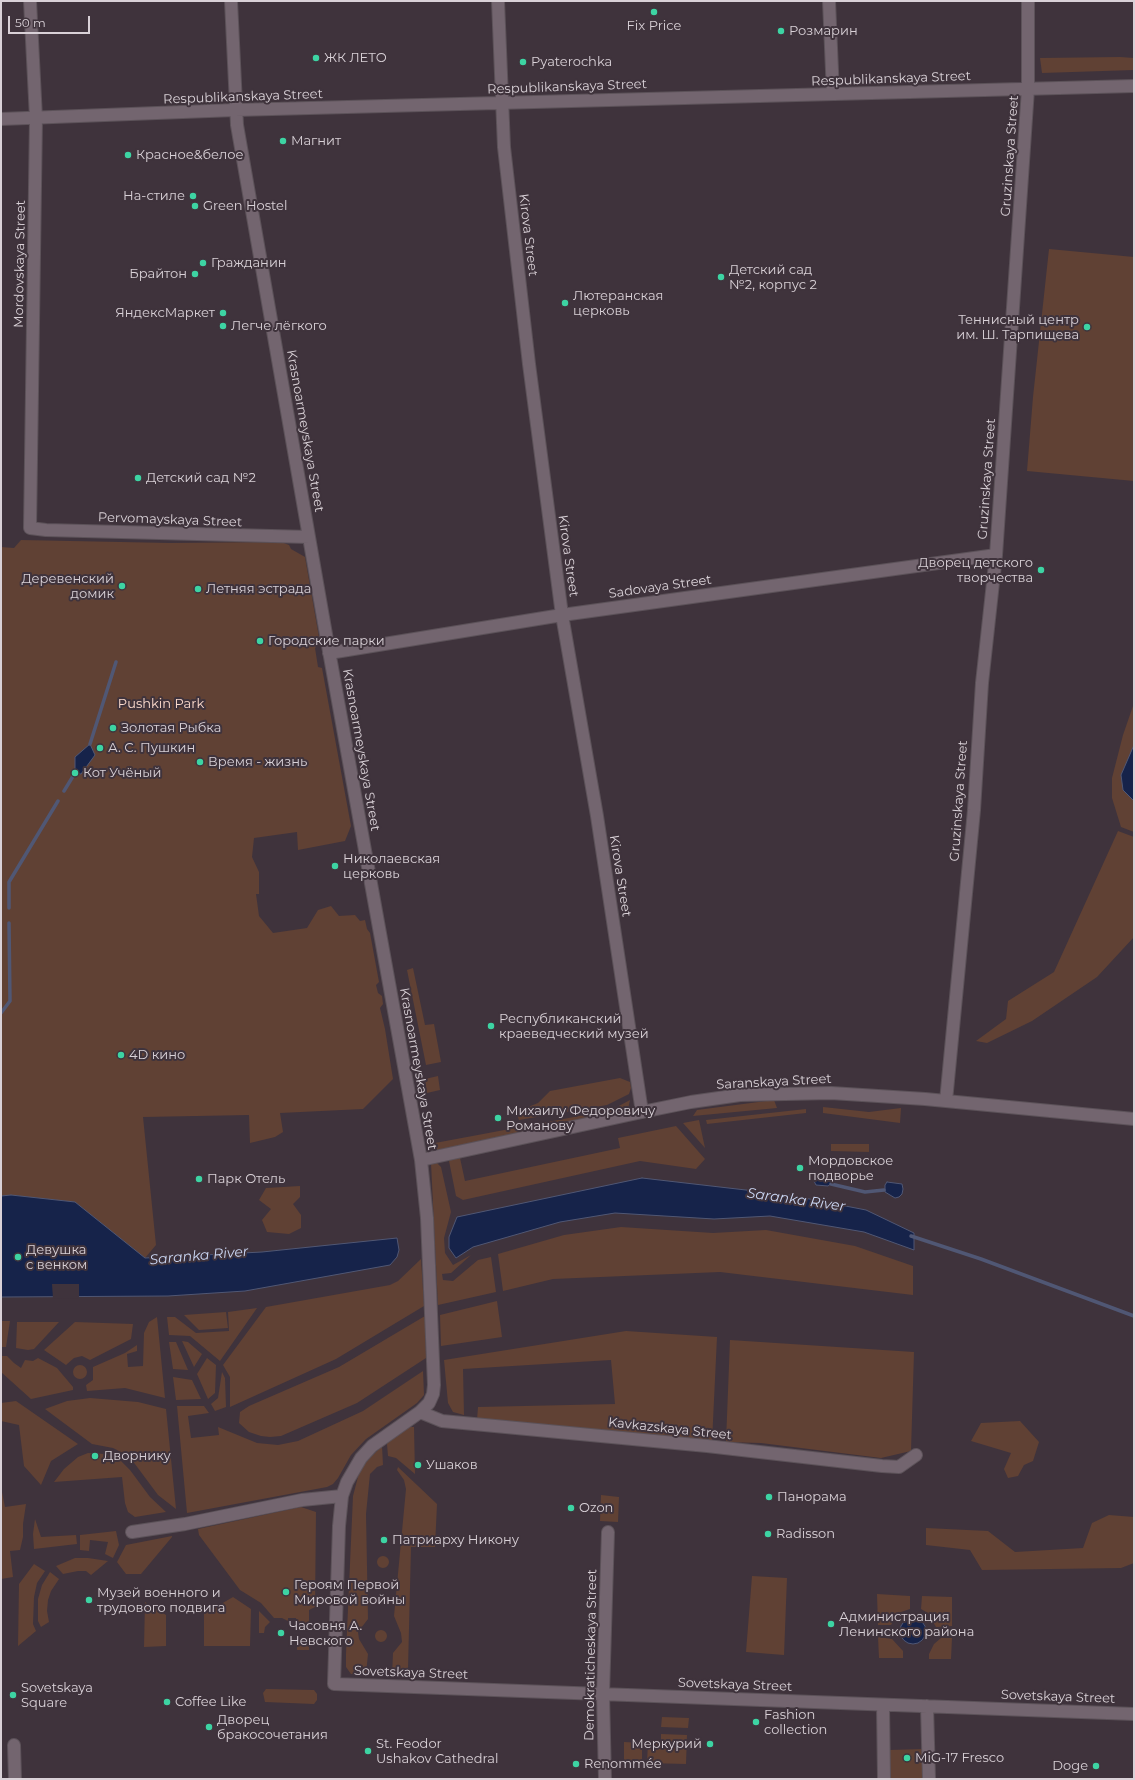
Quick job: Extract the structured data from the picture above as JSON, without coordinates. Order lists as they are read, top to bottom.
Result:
{
  "streets": {
    "street": [
      "Respublikanskaya Street",
      "Gruzinskaya Street",
      "Kirova Street",
      "Mordovskaya Street",
      "Krasnoarmeyskaya Street",
      "Pervomayskaya Street",
      "Sadovaya Street",
      "Saranskaya Street",
      "Kavkazskaya Street",
      "Demokraticheskaya Street",
      "Sovetskaya Street"
    ]
  },
  "crossings": [
    ["Respublikanskaya Street", "Gruzinskaya Street"],
    ["Respublikanskaya Street", "Kirova Street"],
    ["Respublikanskaya Street", "Mordovskaya Street"],
    ["Respublikanskaya Street", "Krasnoarmeyskaya Street"],
    ["Gruzinskaya Street", "Sadovaya Street"],
    ["Gruzinskaya Street", "Saranskaya Street"],
    ["Kirova Street", "Sadovaya Street"],
    ["Kirova Street", "Saranskaya Street"],
    ["Mordovskaya Street", "Pervomayskaya Street"],
    ["Krasnoarmeyskaya Street", "Pervomayskaya Street"],
    ["Krasnoarmeyskaya Street", "Sadovaya Street"],
    ["Krasnoarmeyskaya Street", "Saranskaya Street"],
    ["Krasnoarmeyskaya Street", "Kavkazskaya Street"],
    ["Krasnoarmeyskaya Street", "Sovetskaya Street"],
    ["Demokraticheskaya Street", "Sovetskaya Street"]
  ],
  "water": ["Saranka River"],
  "parks": ["Pushkin Park"],
  "places": [
    "Fix Price",
    "Розмарин",
    "ЖК ЛЕТО",
    "Pyaterochka",
    "Магнит",
    "Красное&белое",
    "На-стиле",
    "Green Hostel",
    "Гражданин",
    "Брайтон",
    "Детский сад №2, корпус 2",
    "Лютеранская церковь",
    "ЯндексМаркет",
    "Легче лёгкого",
    "Теннисный центр им. Ш. Тарпищева",
    "Детский сад №2",
    "Дворец детского творчества",
    "Деревенский домик",
    "Летняя эстрада",
    "Городские парки",
    "Золотая Рыбка",
    "А. С. Пушкин",
    "Время - жизнь",
    "Кот Учёный",
    "Николаевская церковь",
    "Республиканский краеведческий музей",
    "4D кино",
    "Михаилу Федоровичу Романову",
    "Мордовское подворье",
    "Парк Отель",
    "Девушка с венком",
    "Дворнику",
    "Ушаков",
    "Панорама",
    "Ozon",
    "Radisson",
    "Патриарху Никону",
    "Героям Первой Мировой войны",
    "Музей военного и трудового подвига",
    "Администрация Ленинского района",
    "Часовня А. Невского",
    "Sovetskaya Square",
    "Coffee Like",
    "Fashion collection",
    "Дворец бракосочетания",
    "Меркурий",
    "St. Feodor Ushakov Cathedral",
    "MiG-17 Fresco",
    "Renommée",
    "Doge"
  ],
  "scale_bar": "50 m"
}
